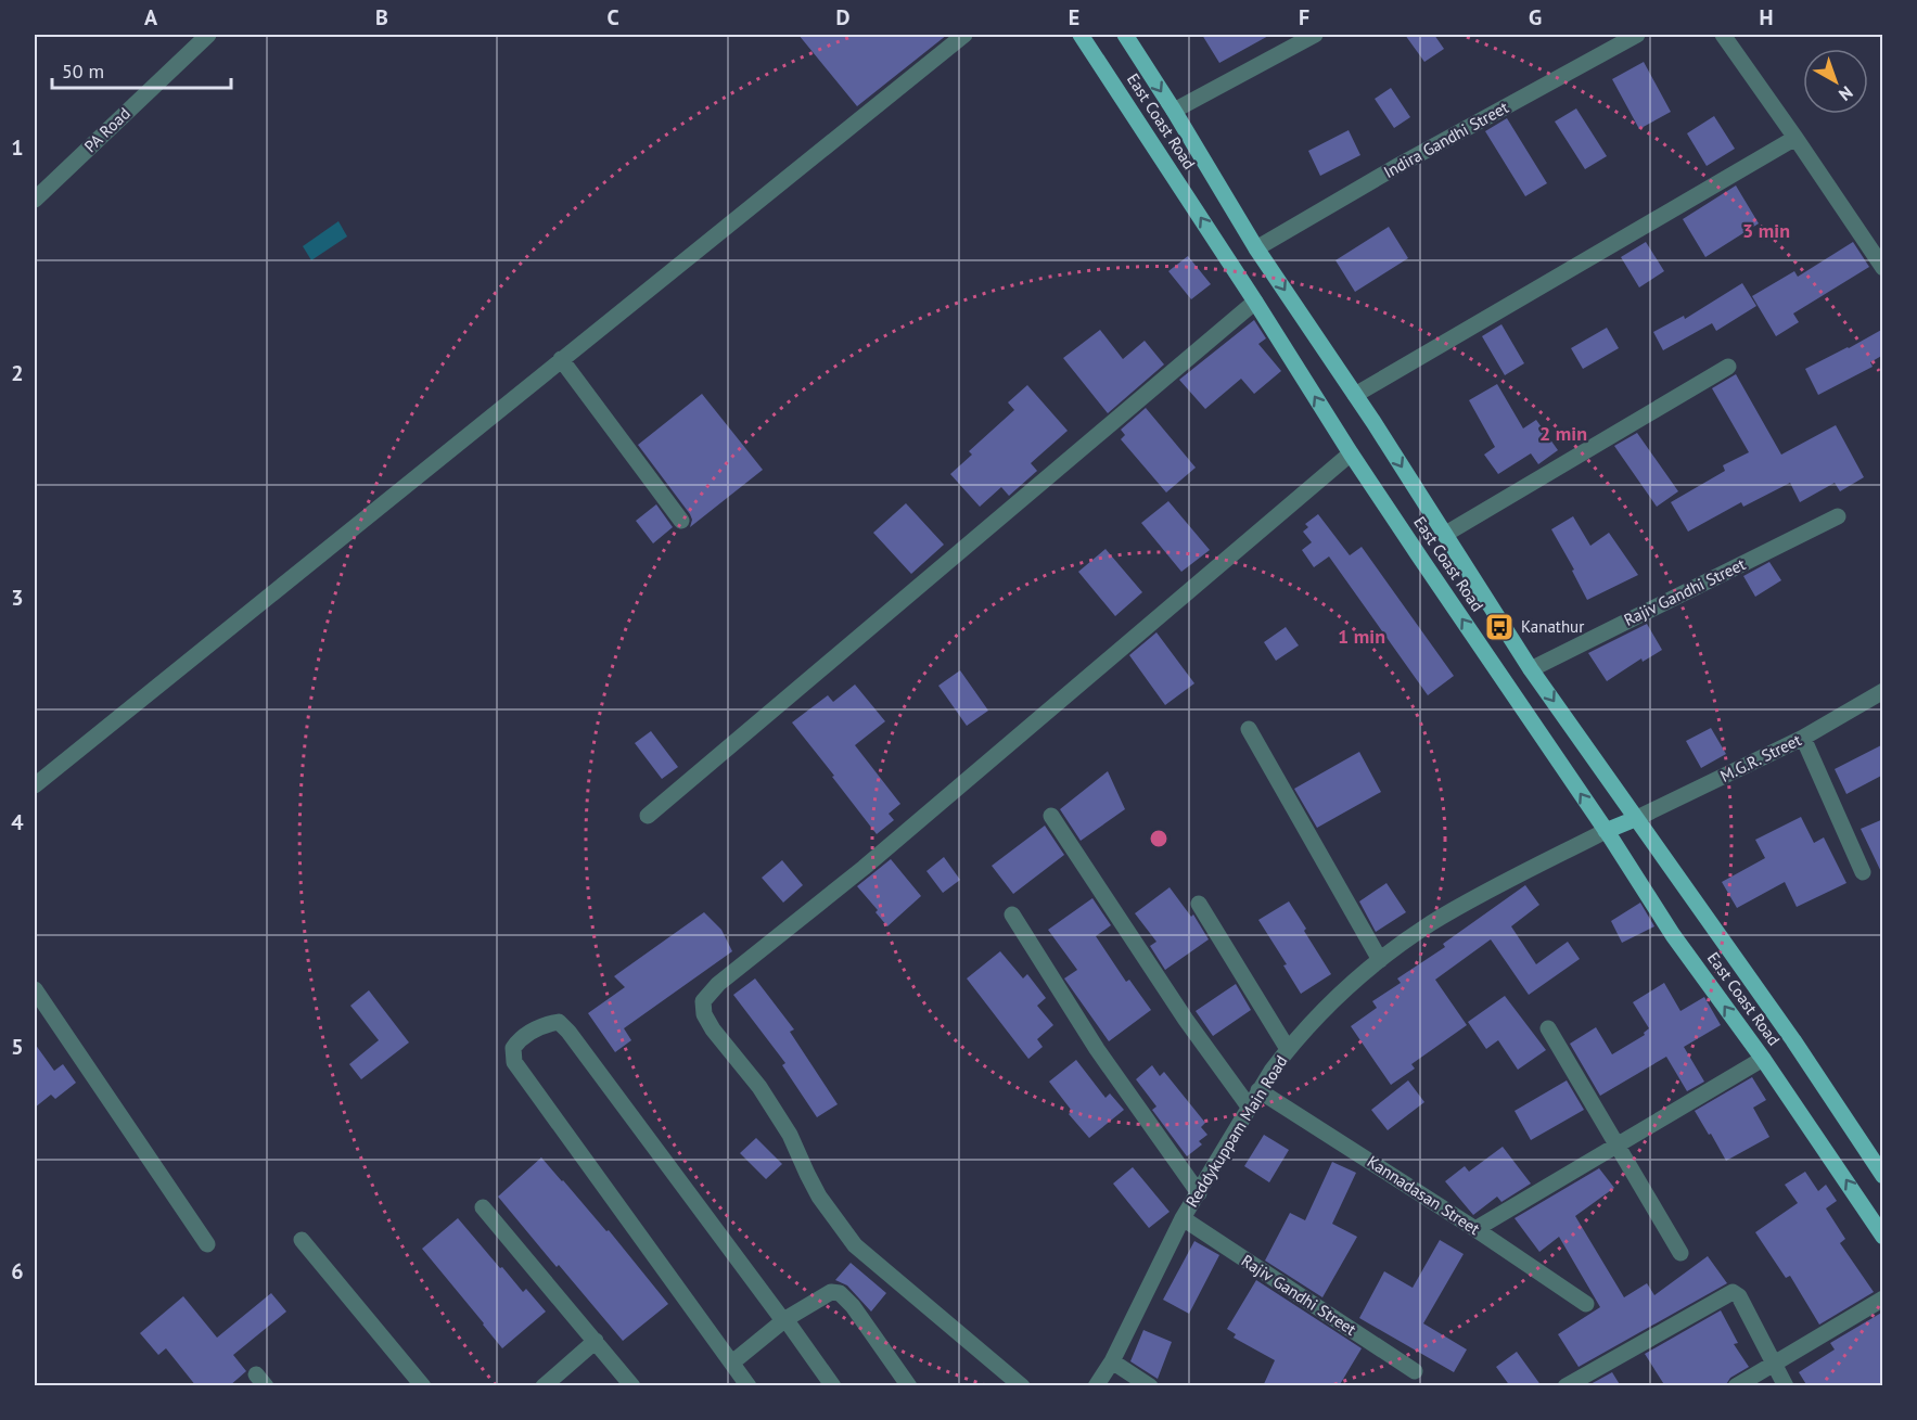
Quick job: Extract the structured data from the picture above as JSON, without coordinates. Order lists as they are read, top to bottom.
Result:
{
  "streets": {
    "main road": ["East Coast Road"],
    "street": [
      "PA Road",
      "Indira Gandhi Street",
      "Rajiv Gandhi Street",
      "M.G.R. Street",
      "Reddykuppam Main Road",
      "Kannadasan Street"
    ]
  },
  "crossings": [
    ["East Coast Road", "Indira Gandhi Street"],
    ["East Coast Road", "Rajiv Gandhi Street"],
    ["East Coast Road", "M.G.R. Street"],
    ["East Coast Road", "Reddykuppam Main Road"],
    ["Rajiv Gandhi Street", "Reddykuppam Main Road"],
    ["Reddykuppam Main Road", "Kannadasan Street"]
  ],
  "places": {
    "bus stop": ["Kanathur"]
  },
  "scale_bar": "50 m",
  "north": "bottom right",
  "grid": {
    "columns": [
      "A",
      "B",
      "C",
      "D",
      "E",
      "F",
      "G",
      "H"
    ],
    "rows": [
      "1",
      "2",
      "3",
      "4",
      "5",
      "6"
    ]
  },
  "rings": ["3 min", "2 min", "1 min"]
}
